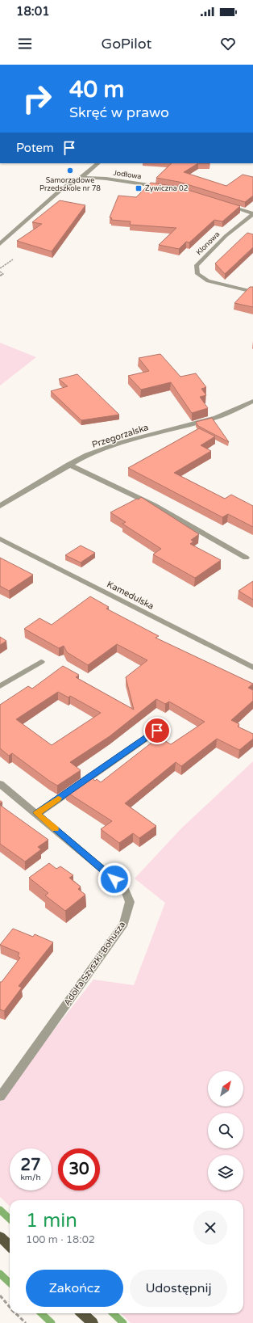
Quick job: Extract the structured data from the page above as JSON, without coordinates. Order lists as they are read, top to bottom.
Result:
{
  "streets": {
    "street": [
      "Jodłowa",
      "Klonowa",
      "Przegorzalska",
      "Kamedulska",
      "Adolfa Szyszki-Bohusza"
    ]
  },
  "places": {
    "other": ["Samorządowe Przedszkole nr 78"],
    "transit": ["Żywiczna 02"]
  },
  "north": "top right",
  "page": {
    "status": "18:01",
    "header": "GoPilot",
    "turn": ["40 m", "Skręć w prawo"],
    "then": "Potem",
    "speed": "27 km/h",
    "limit": "30",
    "heading": ["1 min", "100 m · 18:02"],
    "buttons": ["Zakończ", "Udostępnij"]
  }
}
